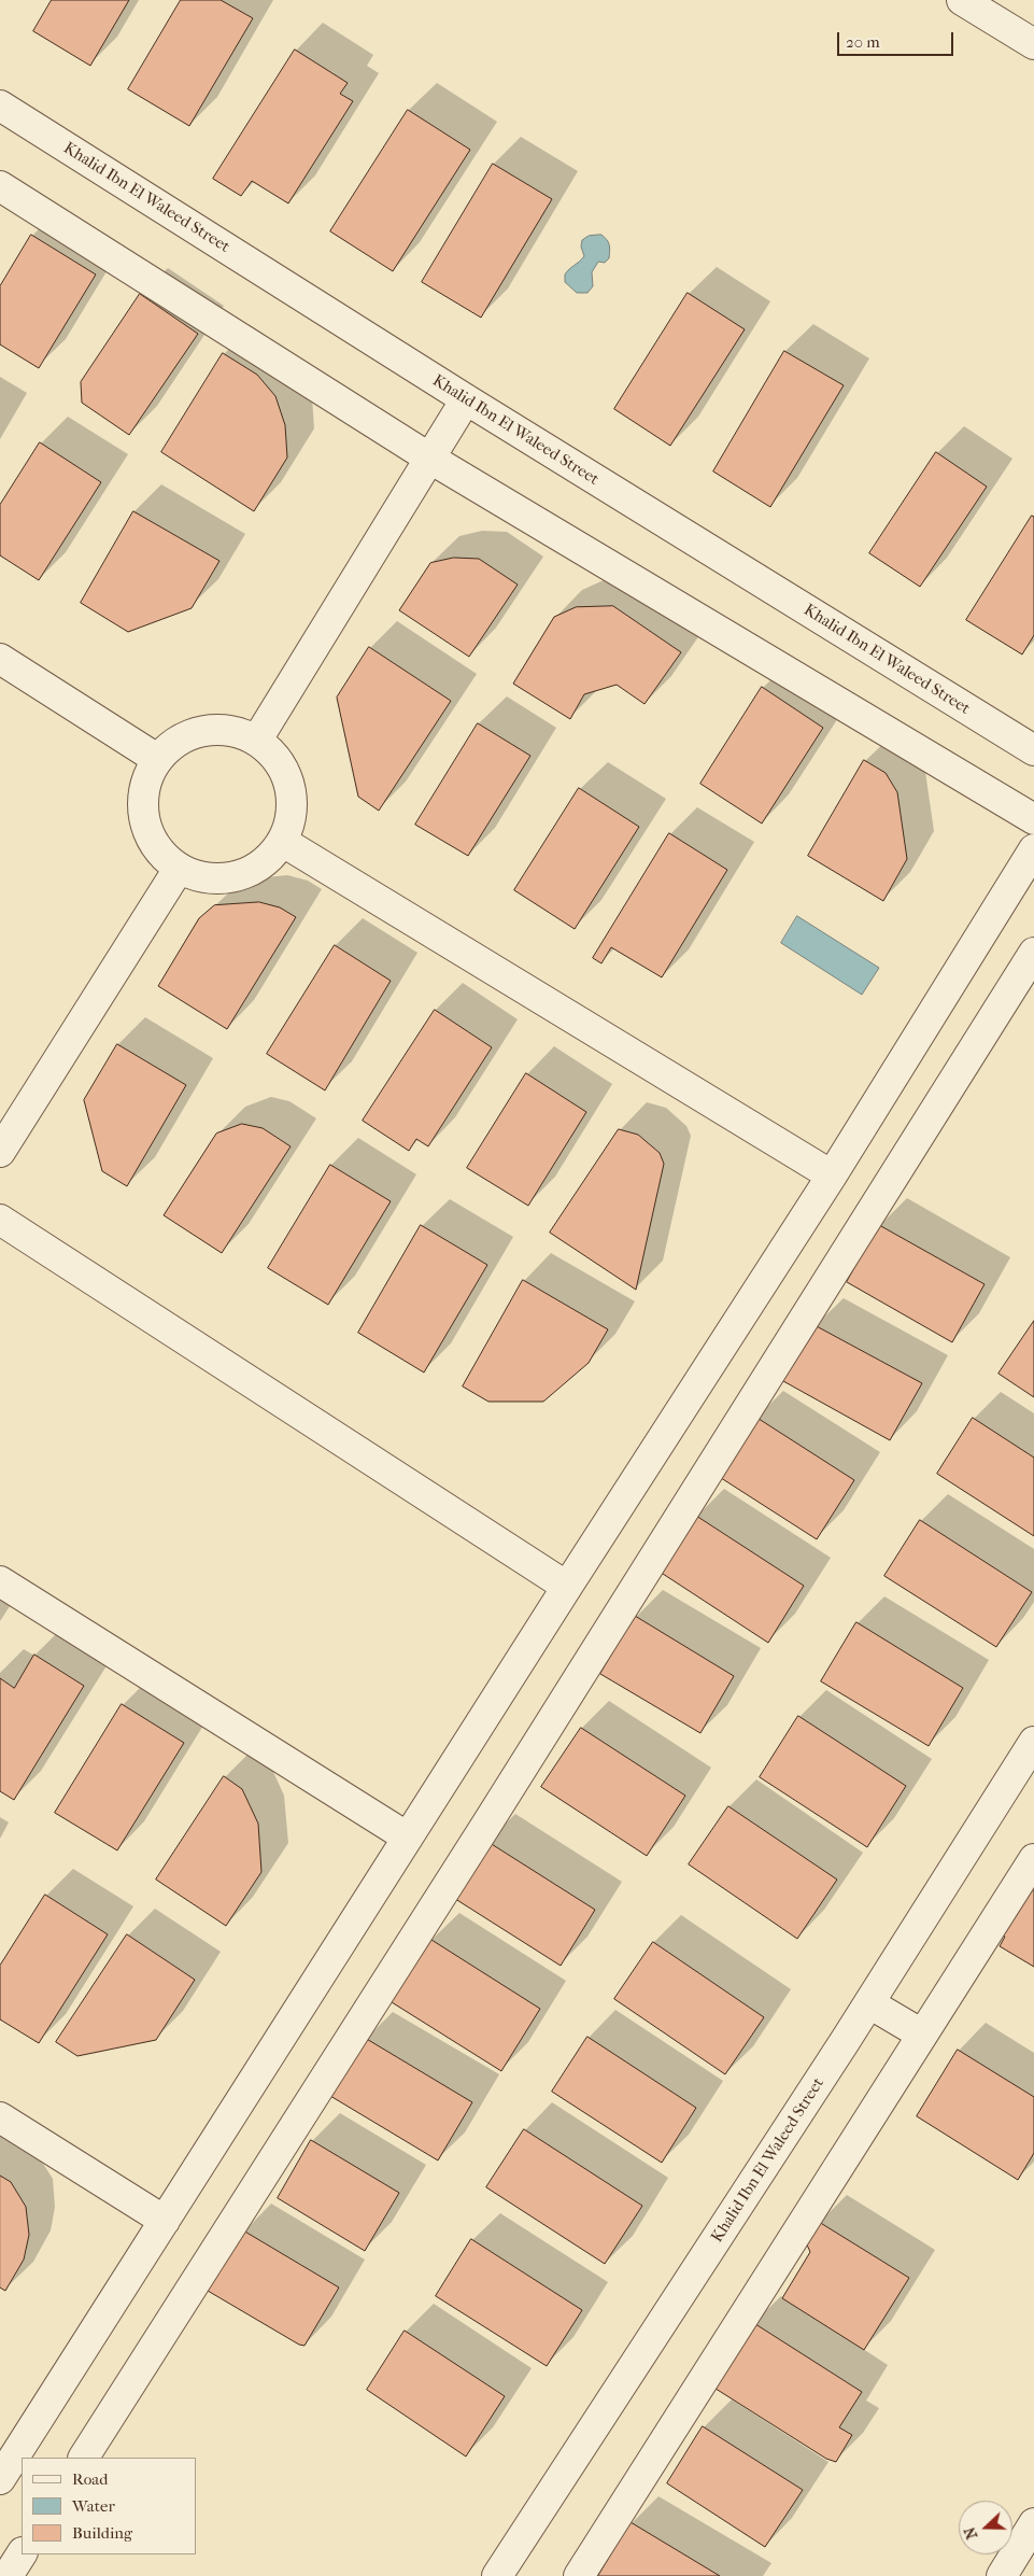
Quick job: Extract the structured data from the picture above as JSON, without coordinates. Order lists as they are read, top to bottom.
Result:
{
  "streets": {
    "street": ["Khalid Ibn El Waleed Street"]
  },
  "legend": ["Road", "Water", "Building"],
  "scale_bar": "20 m",
  "north": "left"
}
